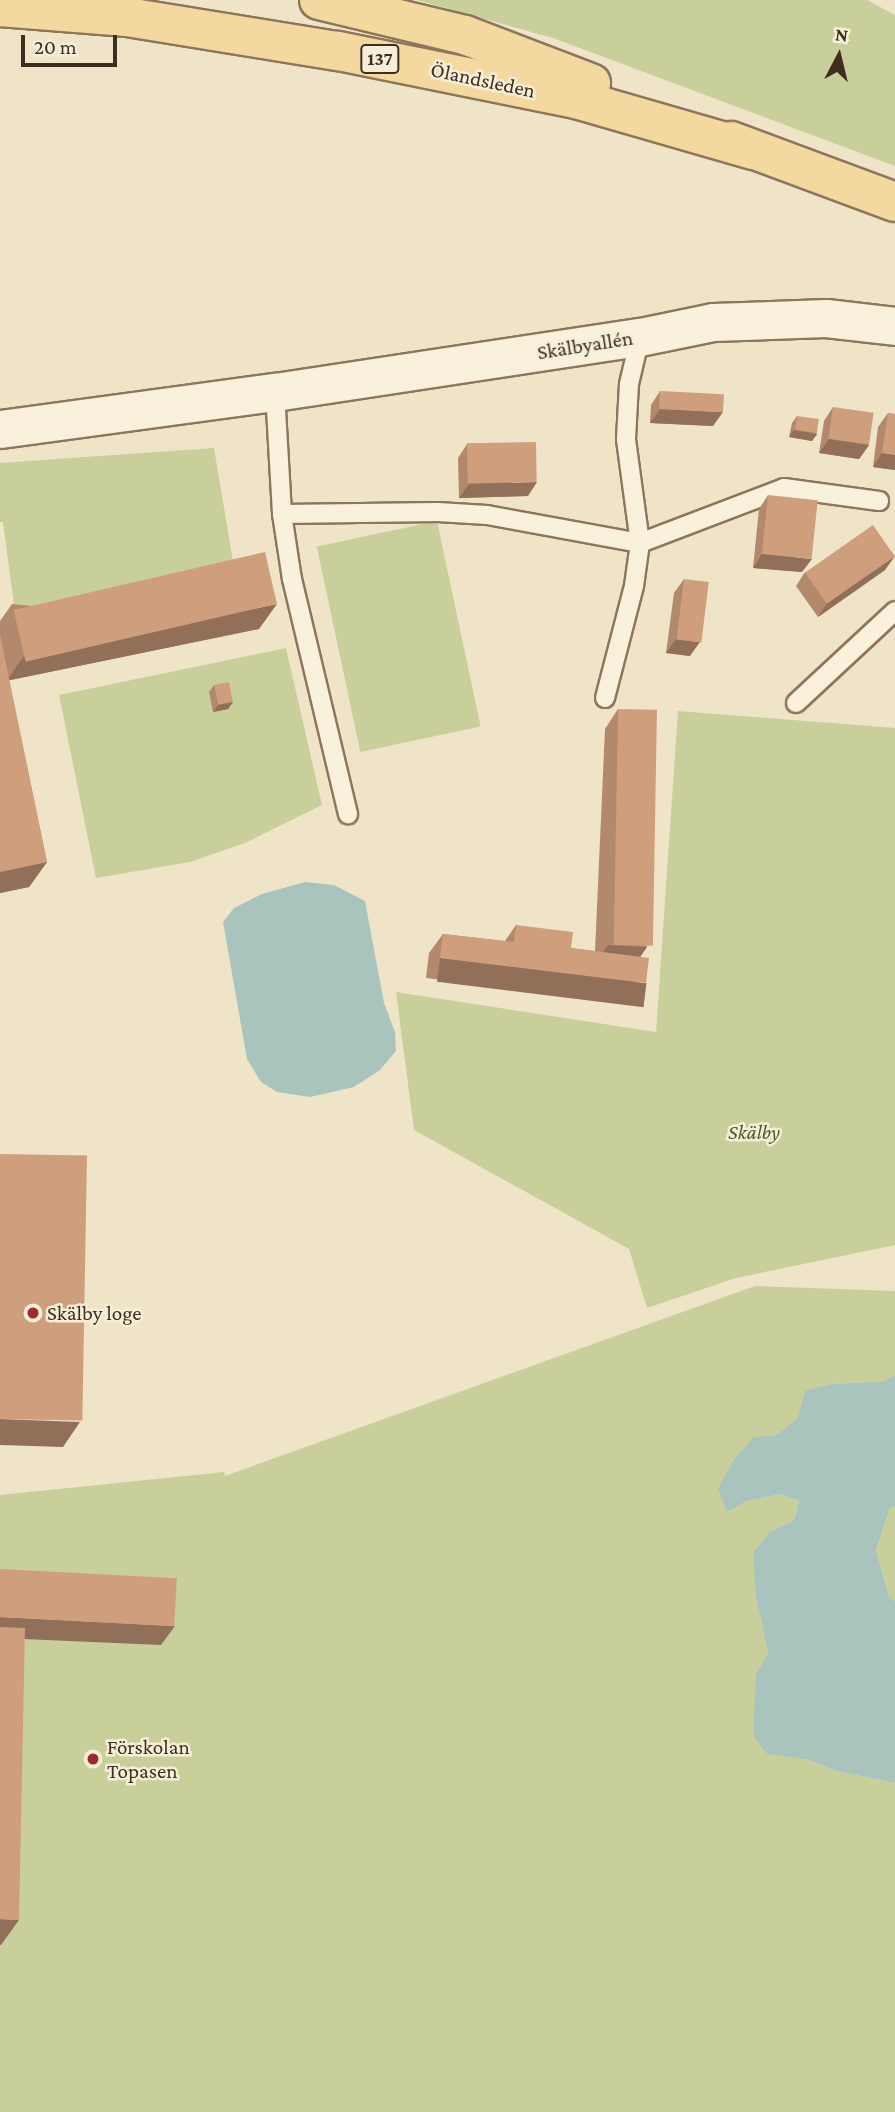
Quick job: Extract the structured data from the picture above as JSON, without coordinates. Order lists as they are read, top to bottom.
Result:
{
  "streets": {
    "main road": ["137", "Ölandsleden"],
    "street": ["Skälbyallén"]
  },
  "parks": ["Skälby"],
  "places": ["Skälby loge", "Förskolan Topasen"],
  "scale_bar": "20 m",
  "north": "top"
}
